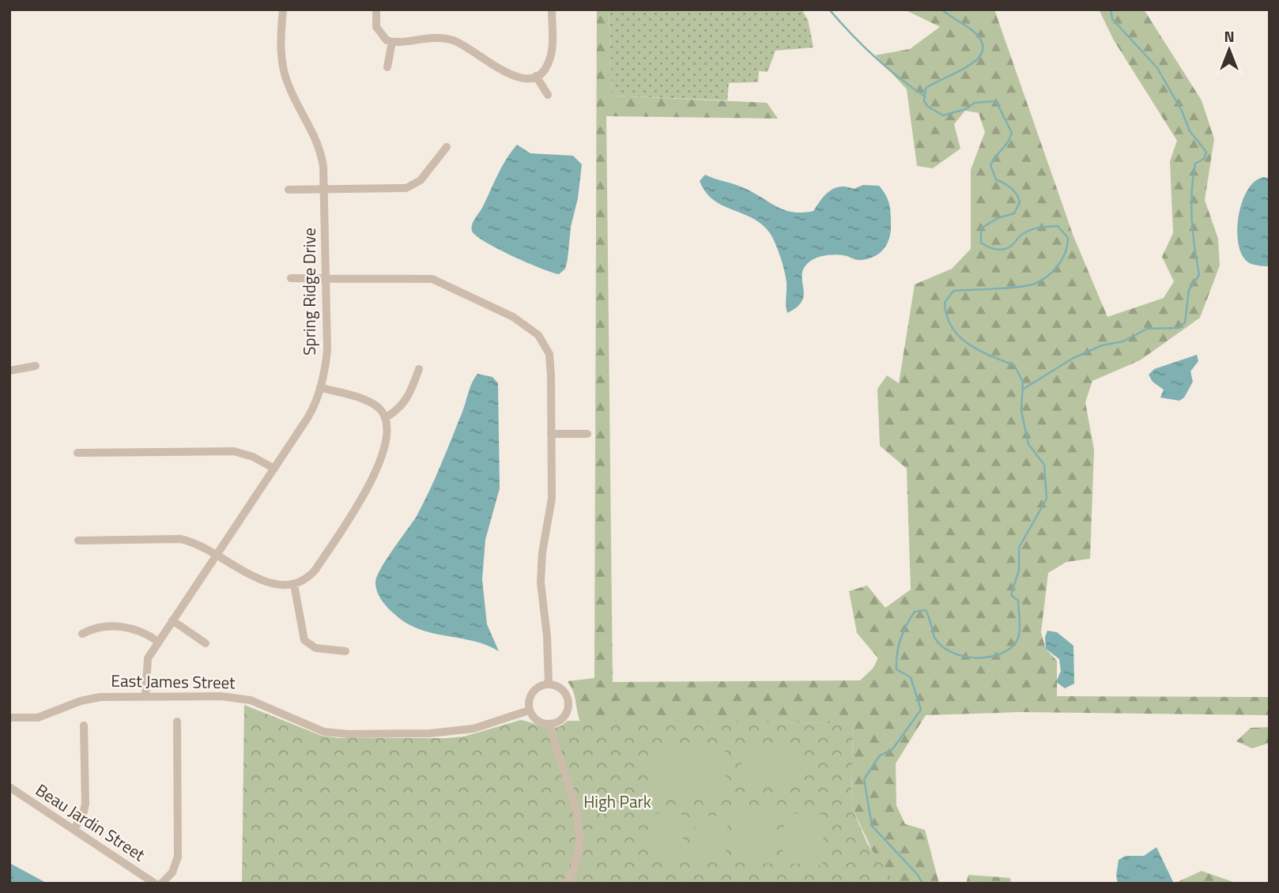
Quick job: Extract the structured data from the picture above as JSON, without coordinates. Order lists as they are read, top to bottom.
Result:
{
  "streets": {
    "street": ["Spring Ridge Drive", "East James Street", "Beau Jardin Street"]
  },
  "crossings": [
    ["Spring Ridge Drive", "East James Street"]
  ],
  "parks": ["High Park"],
  "north": "top"
}
